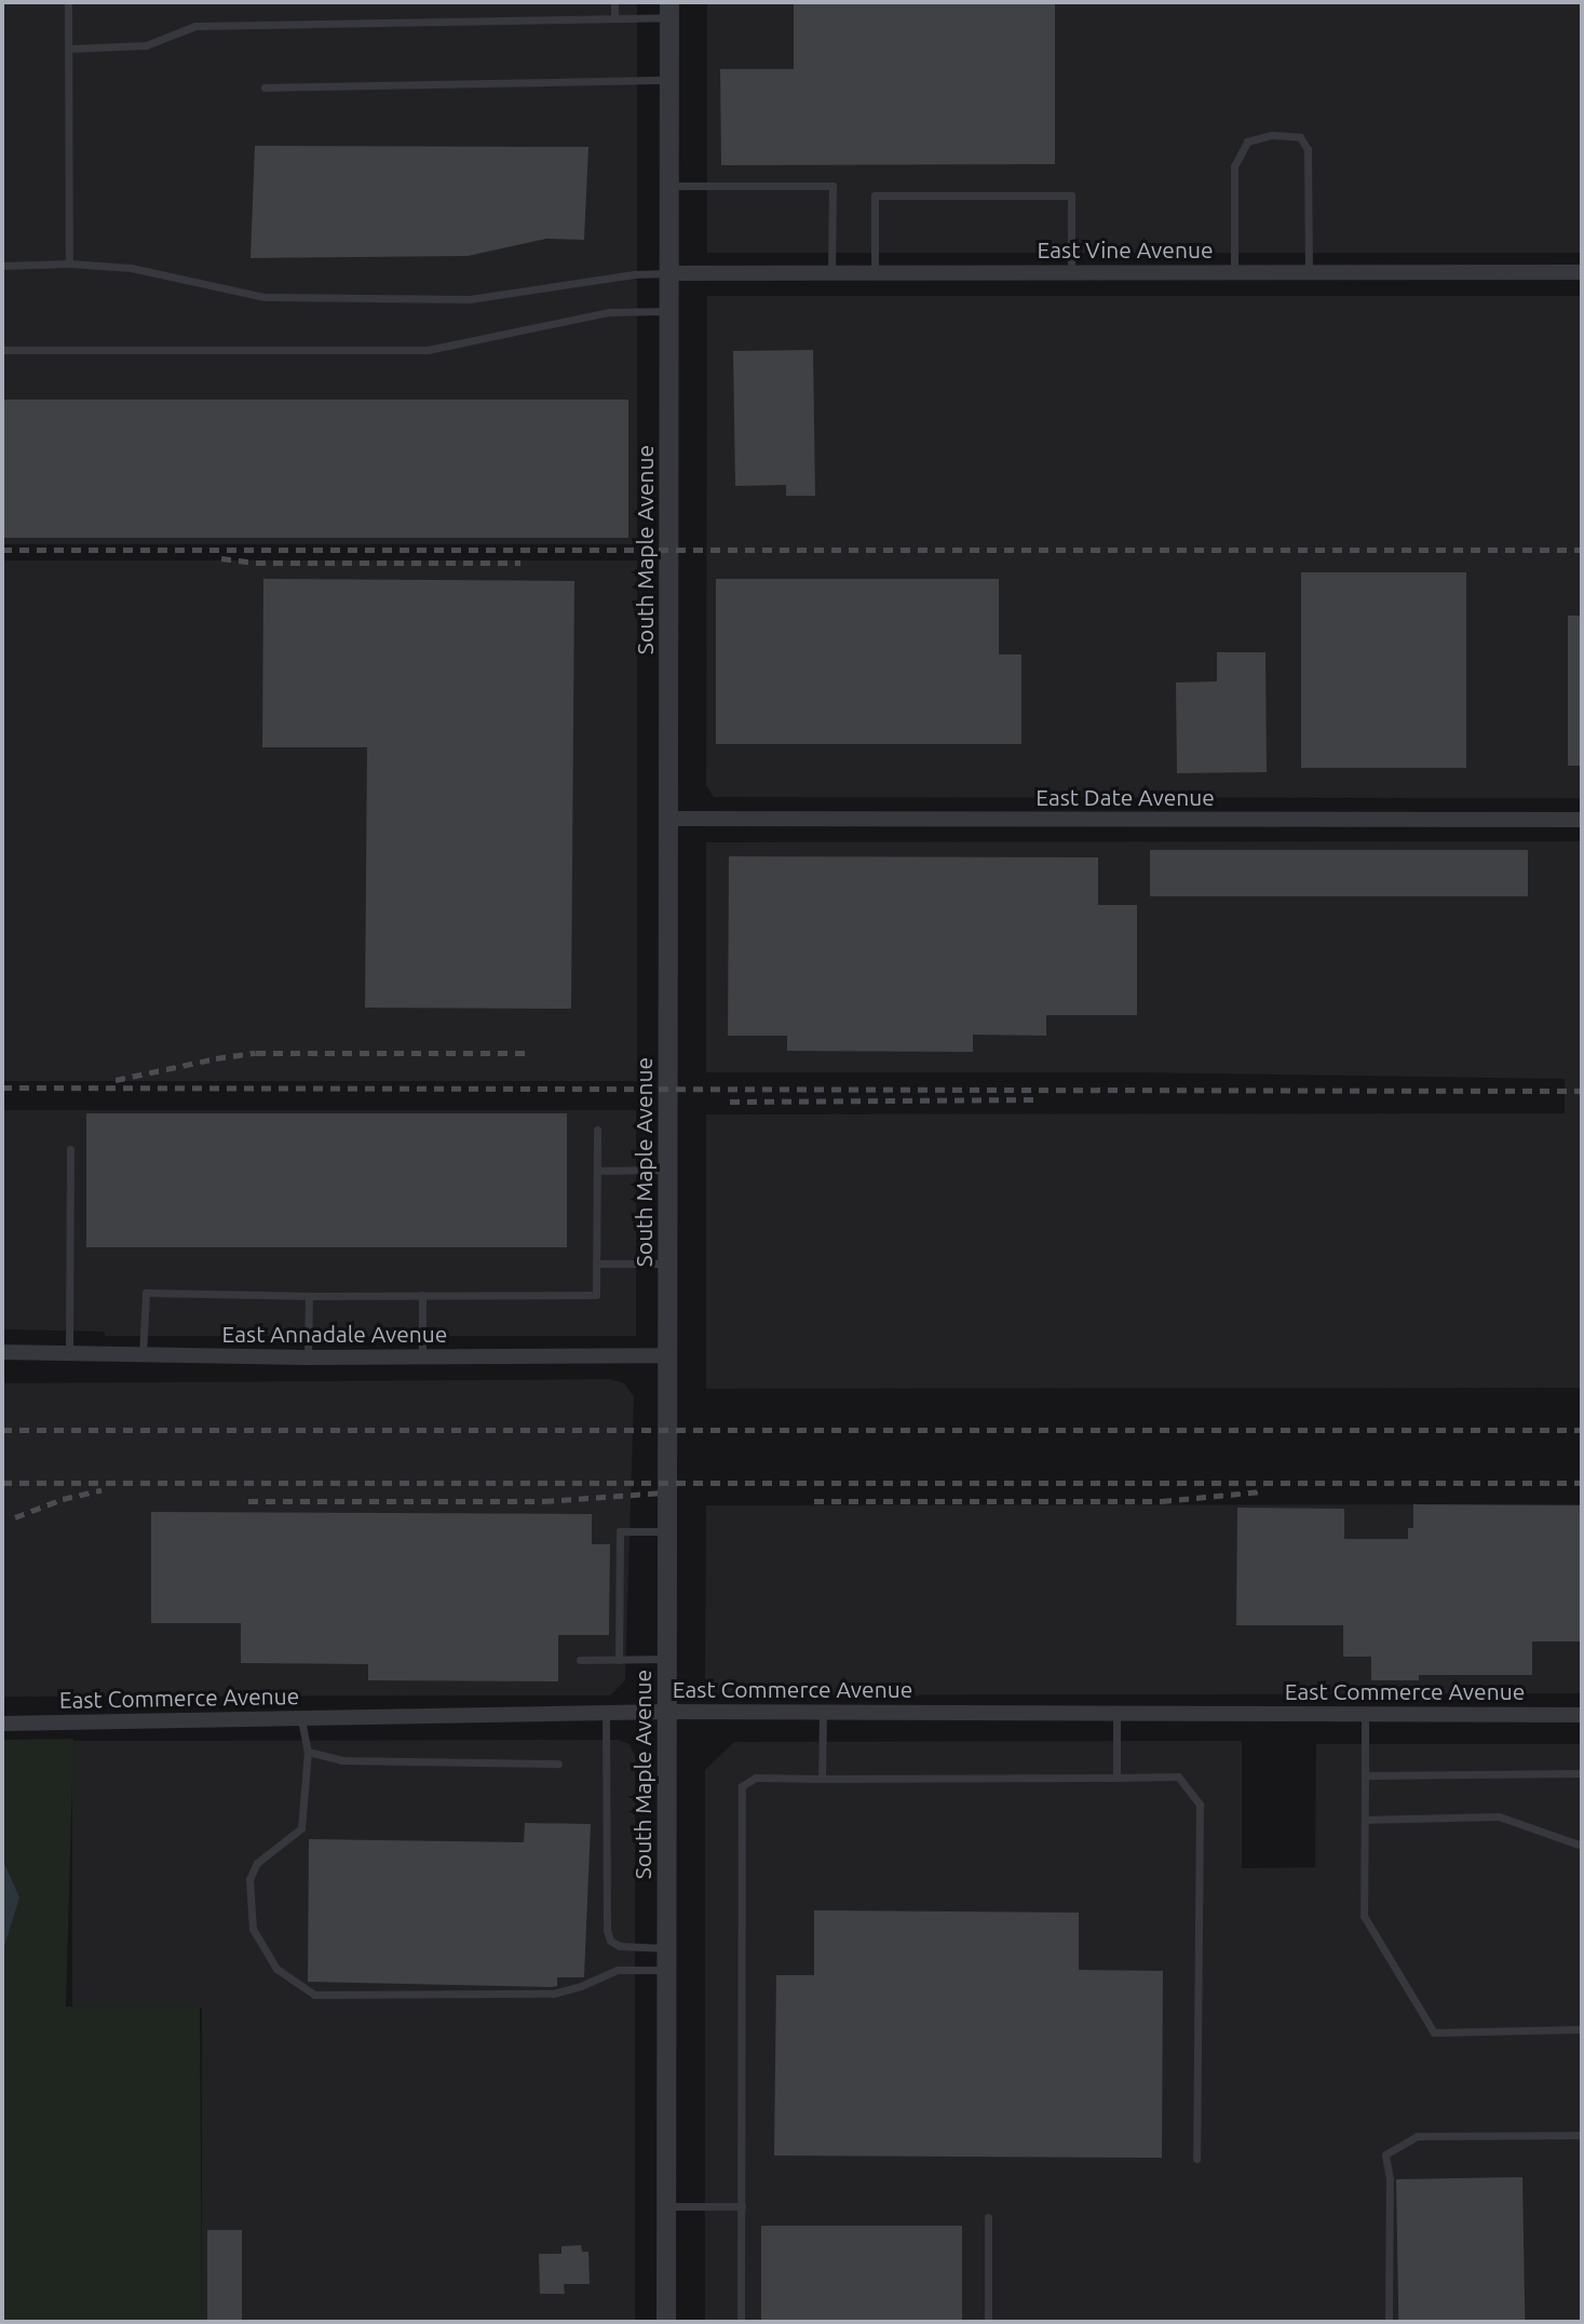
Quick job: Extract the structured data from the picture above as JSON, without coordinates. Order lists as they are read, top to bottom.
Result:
{
  "streets": {
    "street": [
      "East Vine Avenue",
      "South Maple Avenue",
      "East Date Avenue",
      "East Annadale Avenue",
      "East Commerce Avenue"
    ]
  },
  "crossings": [
    ["East Vine Avenue", "South Maple Avenue"],
    ["South Maple Avenue", "East Date Avenue"],
    ["South Maple Avenue", "East Annadale Avenue"],
    ["South Maple Avenue", "East Commerce Avenue"]
  ]
}
